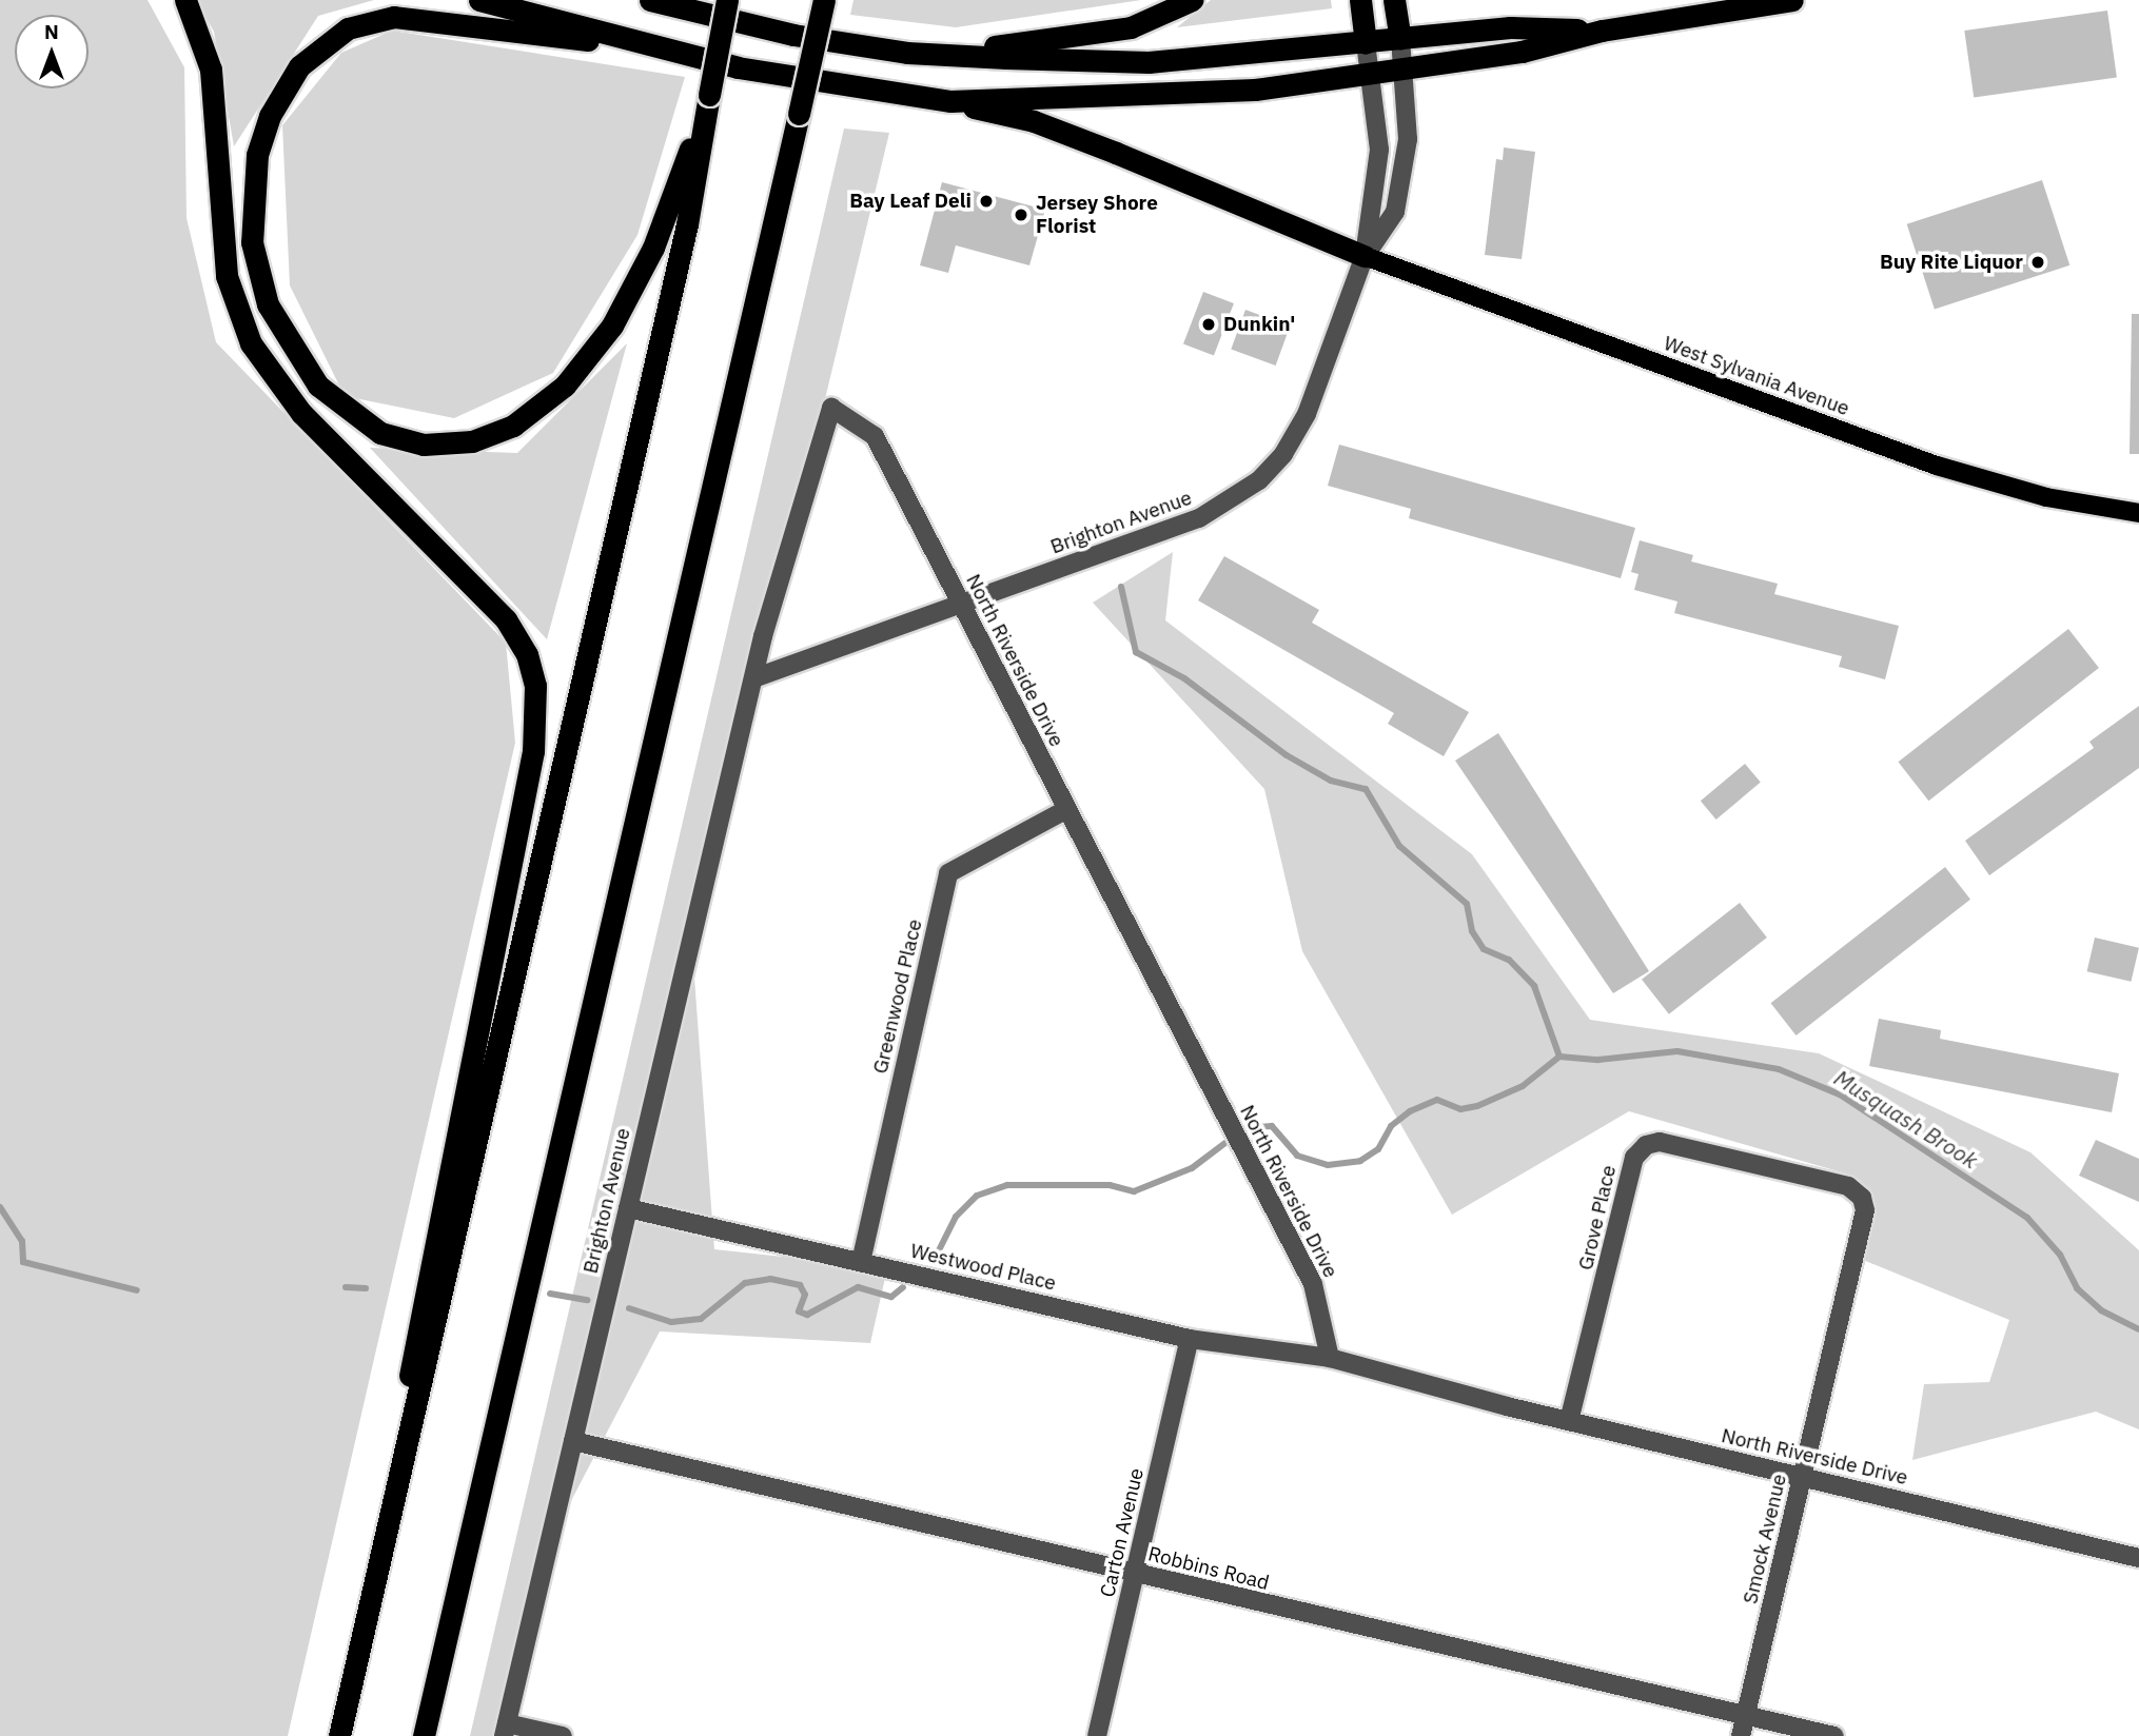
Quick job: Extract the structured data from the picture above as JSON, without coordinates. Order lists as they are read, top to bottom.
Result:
{
  "streets": {
    "main road": ["West Sylvania Avenue"],
    "street": [
      "Brighton Avenue",
      "North Riverside Drive",
      "Greenwood Place",
      "Grove Place",
      "Westwood Place",
      "Carton Avenue",
      "Smock Avenue",
      "Robbins Road"
    ]
  },
  "crossings": [
    ["West Sylvania Avenue", "Brighton Avenue"],
    ["Brighton Avenue", "North Riverside Drive"],
    ["Brighton Avenue", "Westwood Place"],
    ["Brighton Avenue", "Robbins Road"],
    ["North Riverside Drive", "Greenwood Place"],
    ["North Riverside Drive", "Grove Place"],
    ["North Riverside Drive", "Westwood Place"],
    ["North Riverside Drive", "Smock Avenue"],
    ["Greenwood Place", "Westwood Place"],
    ["Grove Place", "Smock Avenue"],
    ["Westwood Place", "Carton Avenue"],
    ["Carton Avenue", "Robbins Road"],
    ["Smock Avenue", "Robbins Road"]
  ],
  "water": ["Musquash Brook"],
  "places": [
    "Bay Leaf Deli",
    "Jersey Shore Florist",
    "Buy Rite Liquor",
    "Dunkin'"
  ],
  "north": "top"
}
